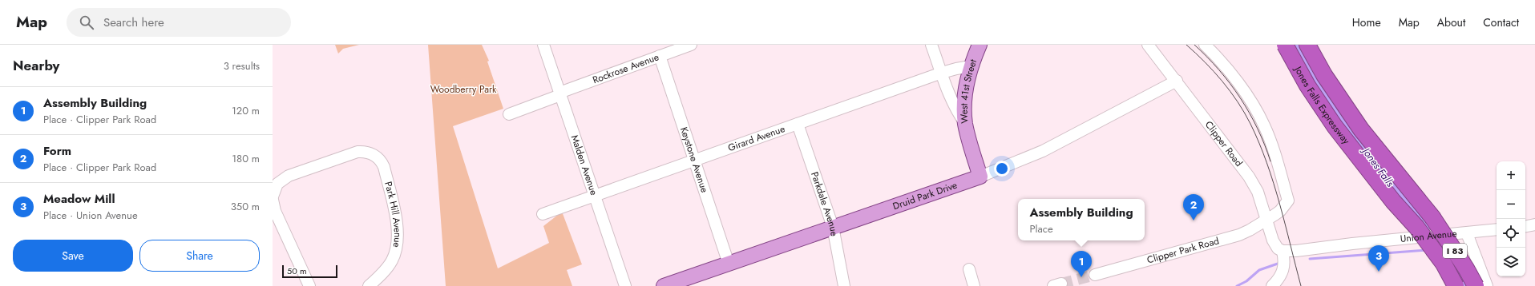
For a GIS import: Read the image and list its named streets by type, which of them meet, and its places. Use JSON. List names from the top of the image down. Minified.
{"streets":{"highway":["Jones Falls Expressway","I 83"],"main road":["West 41st Street","Druid Park Drive"],"street":["Rockrose Avenue","Girard Avenue","Clipper Road","Keystone Avenue","Malden Avenue","Parkdale Avenue","Park Hill Avenue","Union Avenue","Clipper Park Road"]},"crossings":[["Rockrose Avenue","Keystone Avenue"],["Rockrose Avenue","Malden Avenue"],["West 41st Street","Girard Avenue"],["West 41st Street","Druid Park Drive"],["Girard Avenue","Keystone Avenue"],["Girard Avenue","Malden Avenue"],["Girard Avenue","Parkdale Avenue"],["Clipper Road","Druid Park Drive"],["Clipper Road","Union Avenue"],["Clipper Road","Clipper Park Road"],["Keystone Avenue","Druid Park Drive"],["Druid Park Drive","Parkdale Avenue"]],"water":["Jones Falls"],"parks":["Woodberry Park"],"scale_bar":"50 m","page":{"header":"Map","search":"Search here","nav":["Home","Map","About","Contact"],"heading":["Nearby","3 results"],"list":[{"mark":"1","name":"Assembly Building","note":"Place · Clipper Park Road","value":"120 m"},{"mark":"2","name":"Form","note":"Place · Clipper Park Road","value":"180 m"},{"mark":"3","name":"Meadow Mill","note":"Place · Union Avenue","value":"350 m"}],"map_buttons":["+","−"],"pins":["2","3","1"],"popup":["Assembly Building","Place"],"buttons":["Save","Share"],"scale":"50 m"}}
